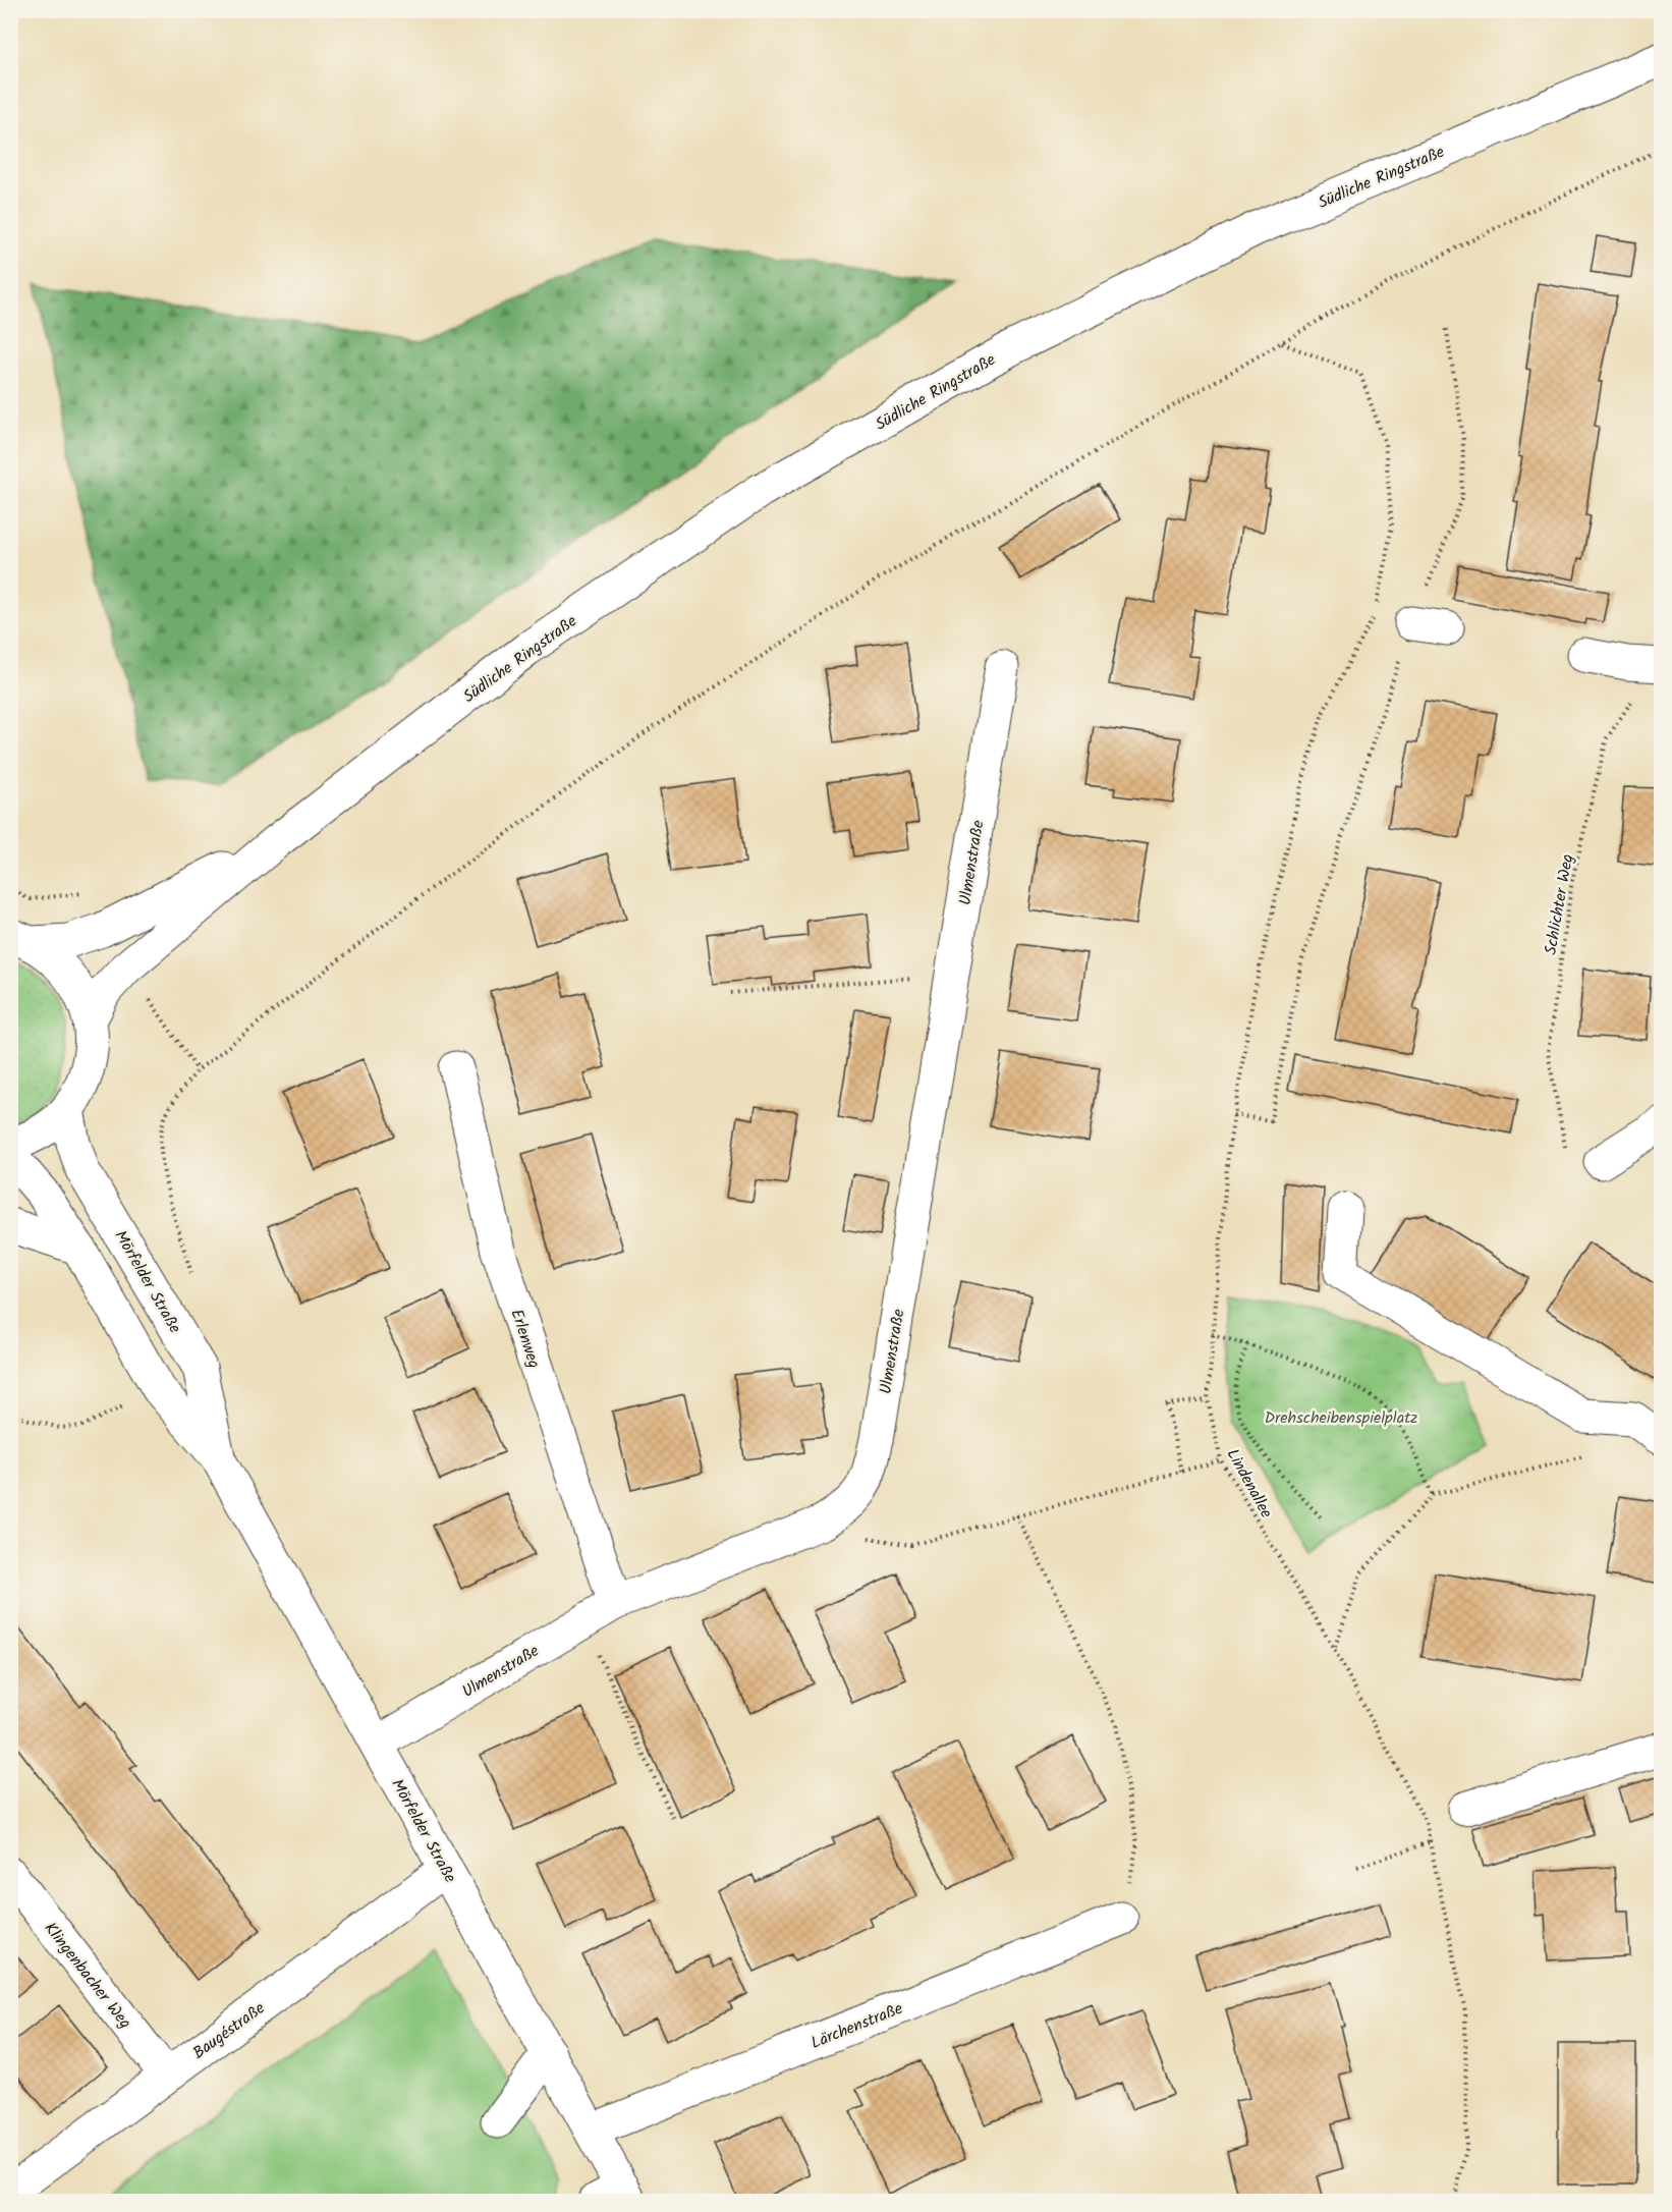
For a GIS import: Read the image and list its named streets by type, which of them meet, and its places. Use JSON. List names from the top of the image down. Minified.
{"streets":{"street":["Südliche Ringstraße","Ulmenstraße","Mörfelder Straße","Erlenweg","Klingenbacher Weg","Lärchenstraße","Baugéstraße"],"path":["Schlichter Weg","Lindenallee"]},"crossings":[["Südliche Ringstraße","Mörfelder Straße"],["Ulmenstraße","Mörfelder Straße"],["Ulmenstraße","Erlenweg"],["Mörfelder Straße","Lärchenstraße"],["Mörfelder Straße","Baugéstraße"],["Klingenbacher Weg","Baugéstraße"]],"parks":["Drehscheibenspielplatz"]}
